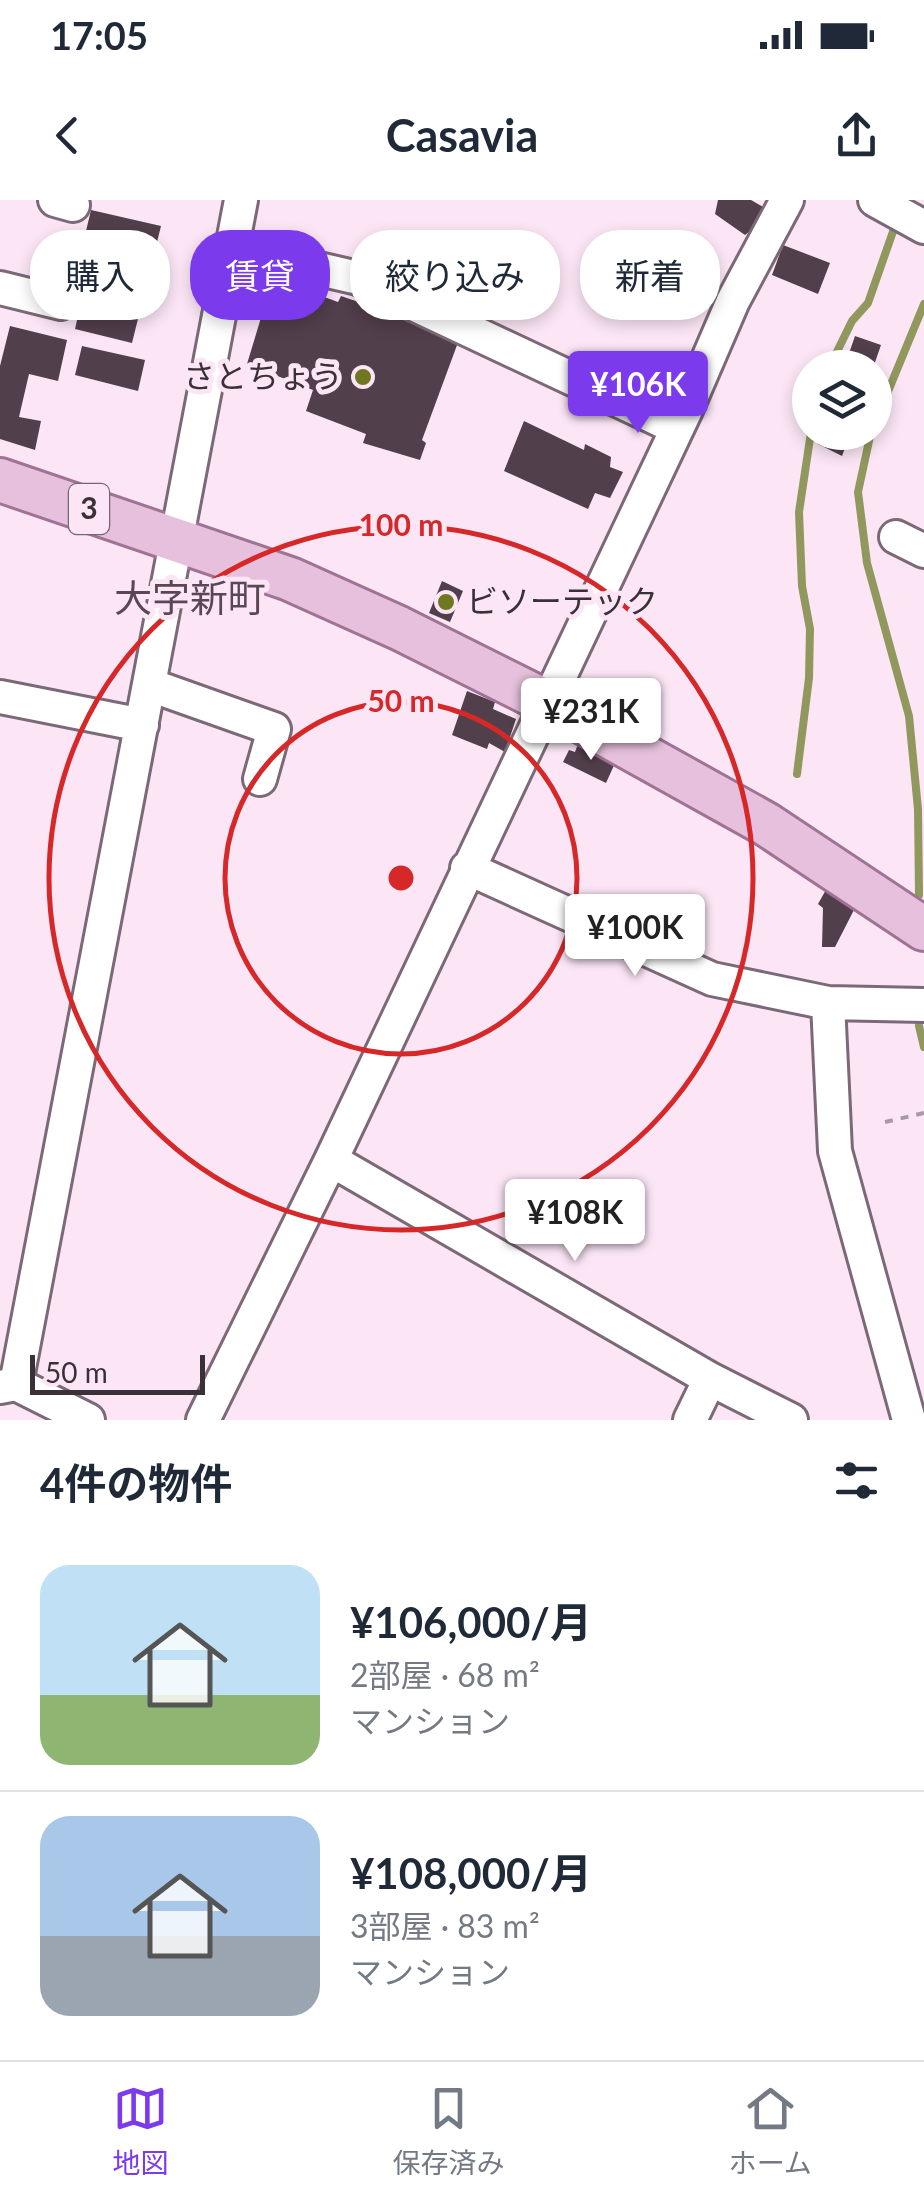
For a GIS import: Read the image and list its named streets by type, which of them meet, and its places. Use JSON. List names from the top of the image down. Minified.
{"streets":{"main road":["3"]},"districts":["大字新町"],"places":["さとちょう","ビソーテック"],"scale_bar":"50 m","page":{"status":"17:05","header":"Casavia","chip":["購入","賃貸","絞り込み","新着"],"price":["¥106K","¥231K","¥100K","¥108K"],"scale":"50 m","heading":"4件の物件","list":[{"name":"¥106,000/月","note":"2部屋 · 68 m² · マンション"},{"name":"¥108,000/月","note":"3部屋 · 83 m² · マンション"}],"tabs":["地図","保存済み","ホーム"]},"rings":["100 m","50 m"]}
